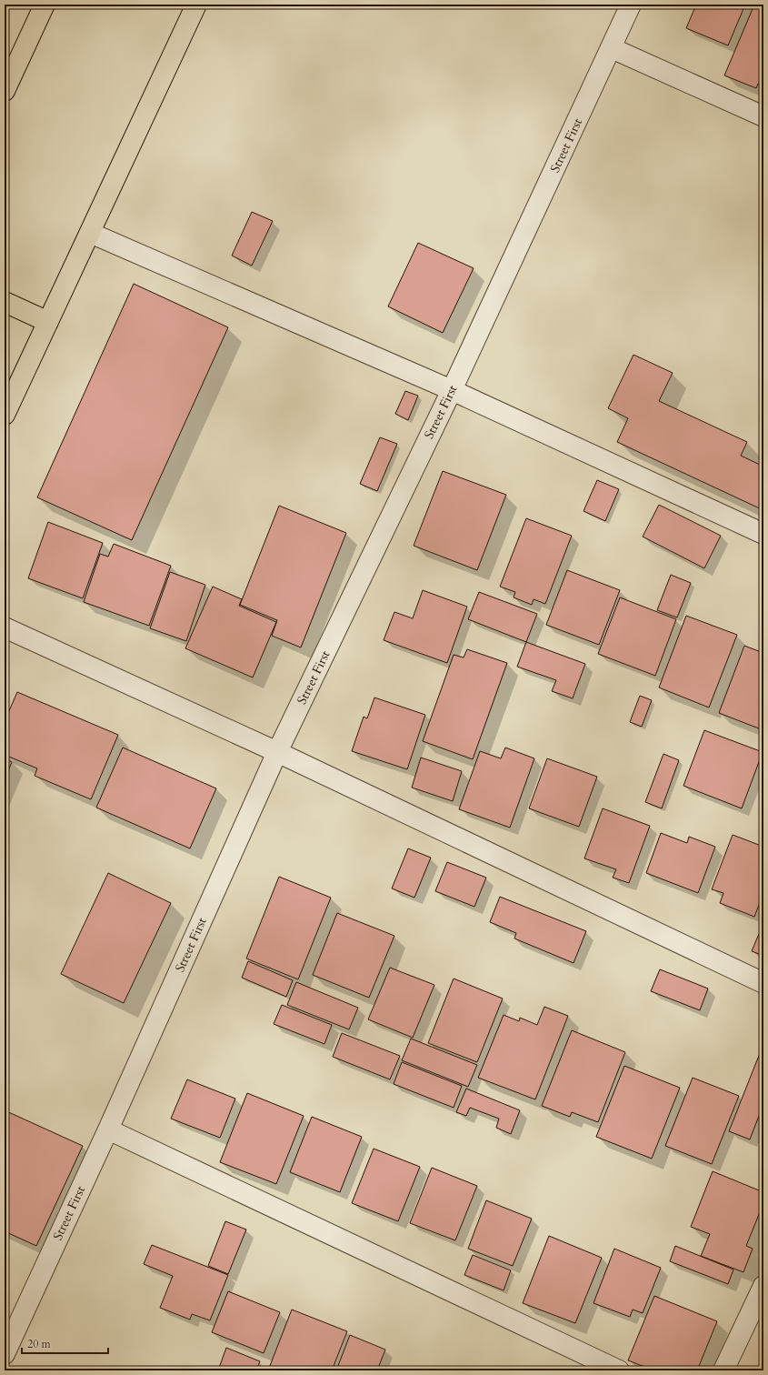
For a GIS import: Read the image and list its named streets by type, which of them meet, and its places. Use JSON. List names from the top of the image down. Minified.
{"streets":{"street":["Street First"]},"scale_bar":"20 m"}
